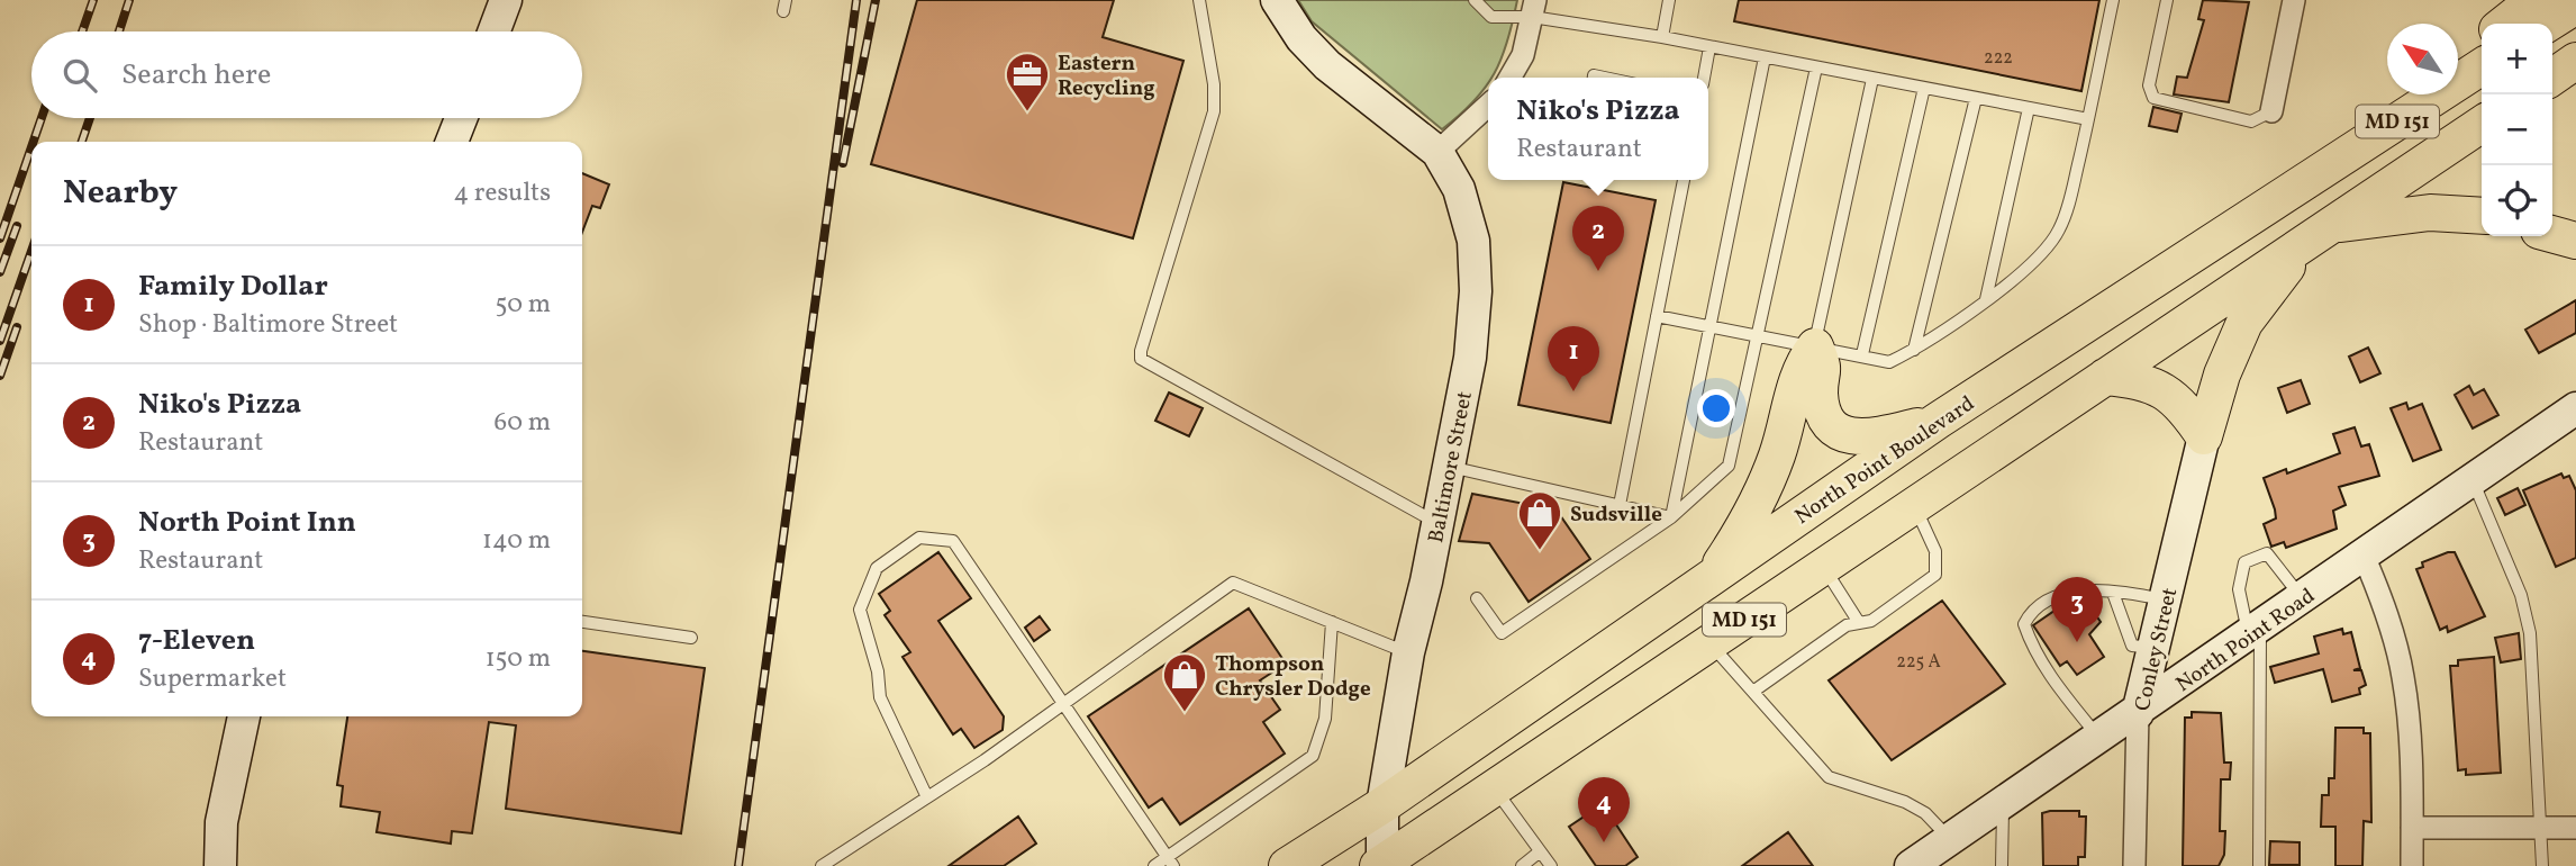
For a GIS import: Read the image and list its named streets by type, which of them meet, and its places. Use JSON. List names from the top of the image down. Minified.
{"streets":{"main road":["MD 151","North Point Boulevard"],"street":["Baltimore Street","North Point Road","Conley Street"]},"crossings":[["MD 151","Baltimore Street"],["North Point Boulevard","Baltimore Street"],["North Point Road","Conley Street"]],"places":{"office":["Eastern Recycling"],"shop":["Sudsville","Thompson Chrysler Dodge"]},"house_numbers":["222","225 A"],"north":"top left","page":{"map_buttons":["+","−"],"search":"Search here","popup":["Niko's Pizza","Restaurant"],"heading":["Nearby","4 results"],"pins":["2","1","3","4"],"list":[{"mark":"1","name":"Family Dollar","note":"Shop · Baltimore Street","value":"50 m"},{"mark":"2","name":"Niko's Pizza","note":"Restaurant","value":"60 m"},{"mark":"3","name":"North Point Inn","note":"Restaurant","value":"140 m"},{"mark":"4","name":"7-Eleven","note":"Supermarket","value":"150 m"}]}}
